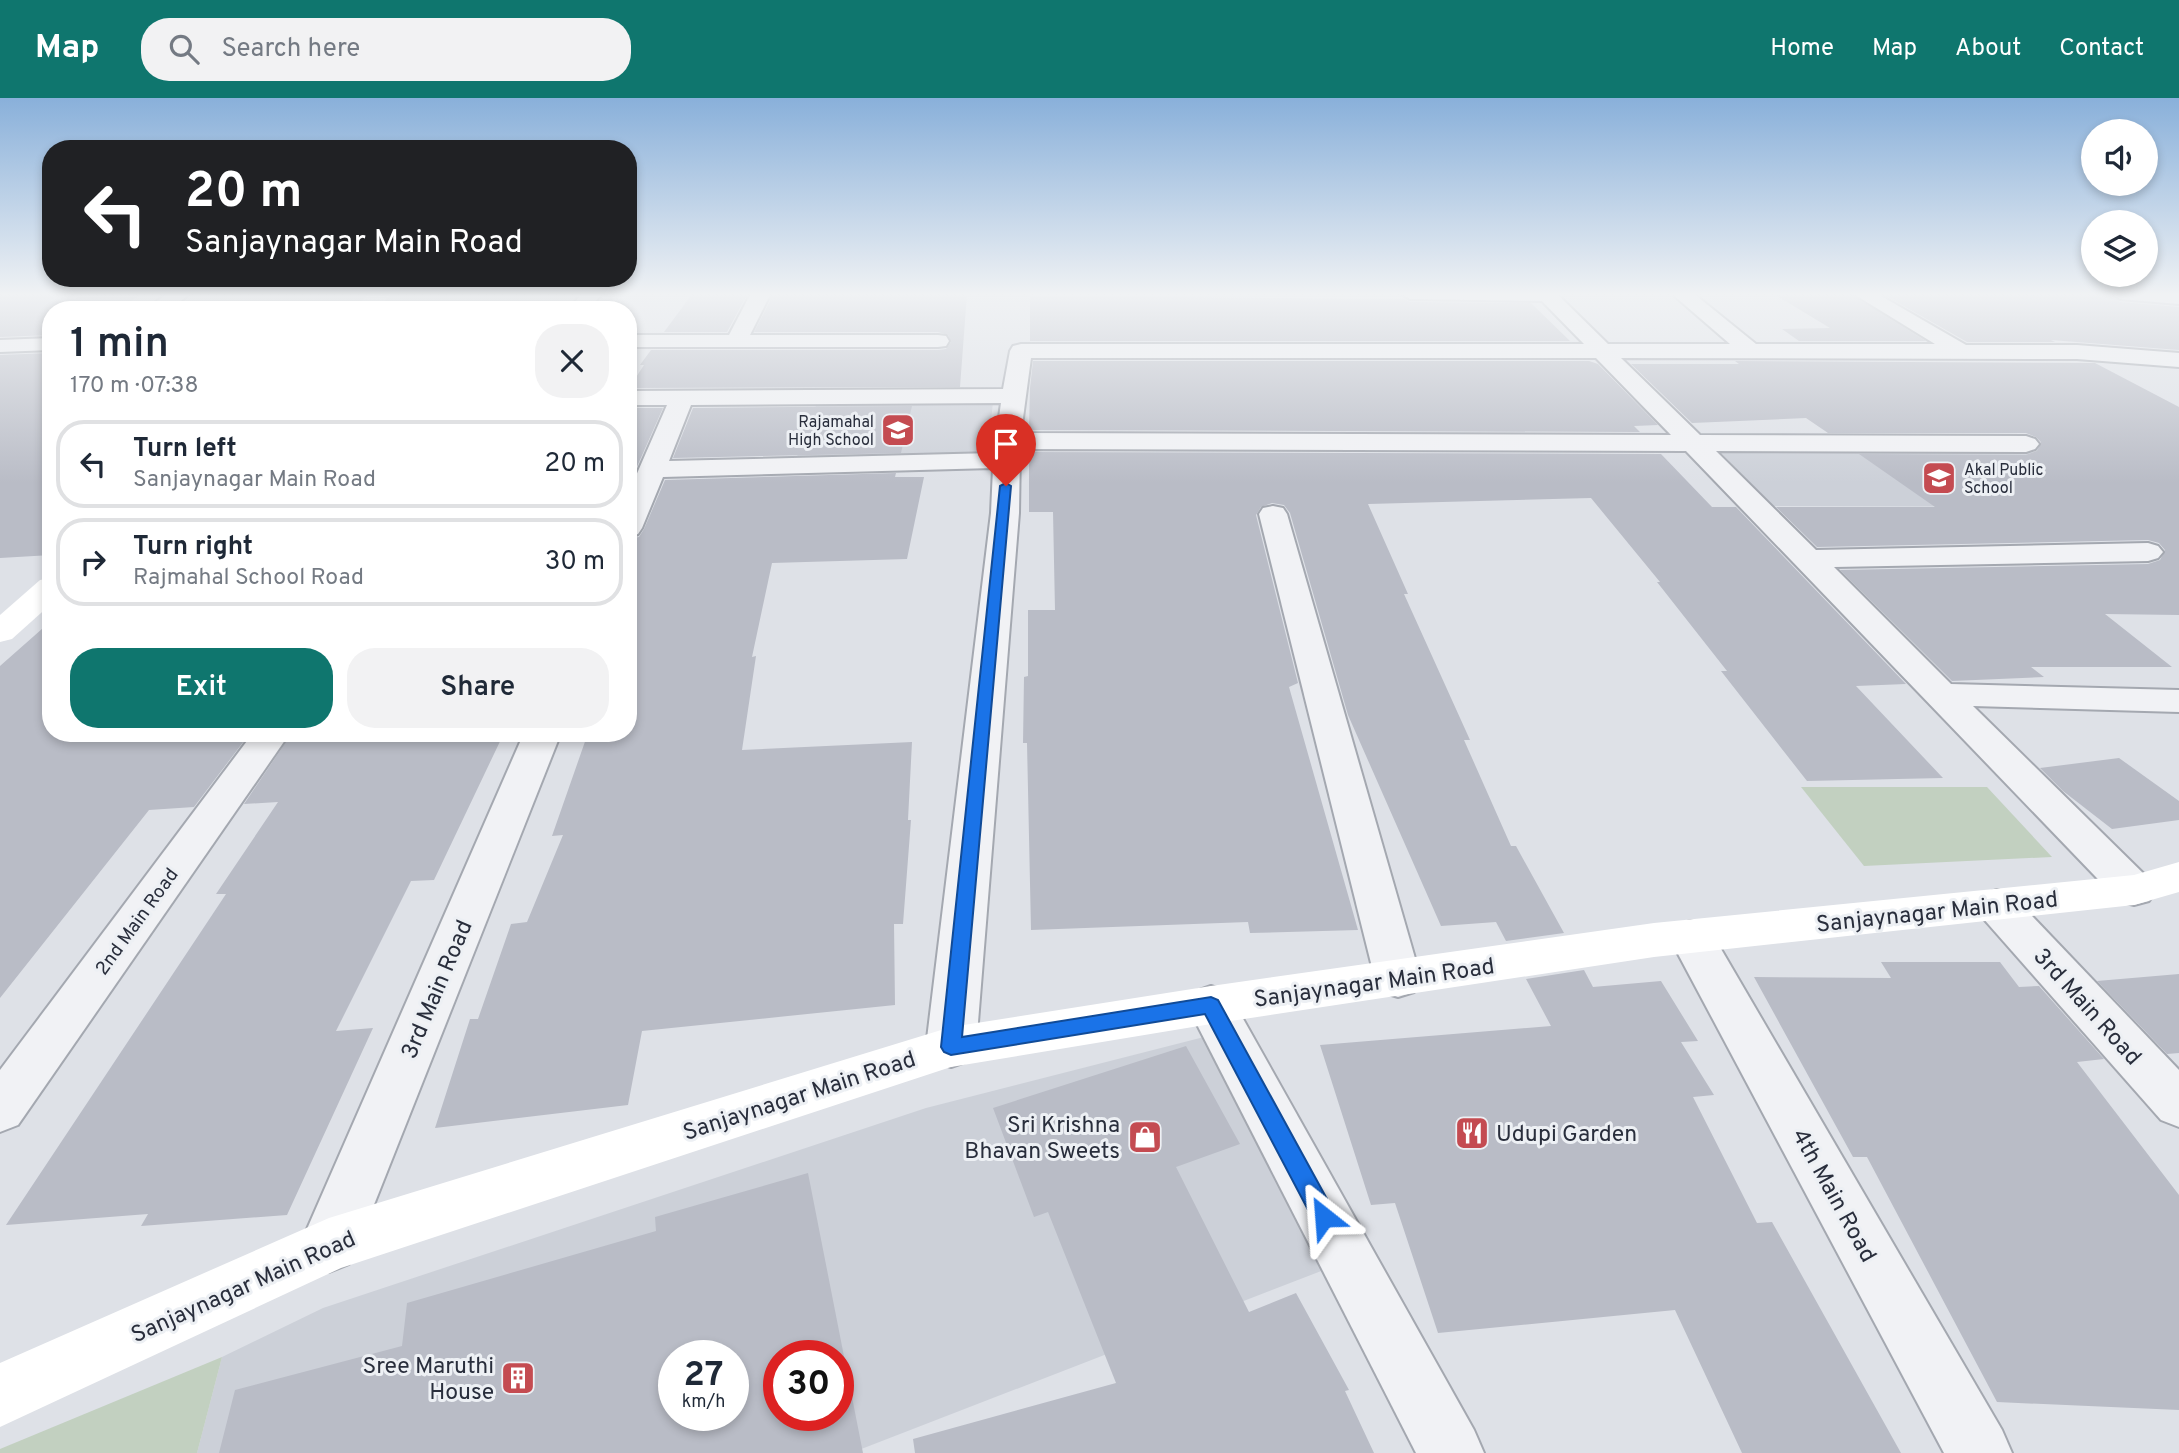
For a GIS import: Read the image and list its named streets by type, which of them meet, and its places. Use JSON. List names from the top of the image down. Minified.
{"streets":{"street":["Sanjaynagar Main Road","2nd Main Road","3rd Main Road","4th Main Road"]},"crossings":[["Sanjaynagar Main Road","3rd Main Road"],["Sanjaynagar Main Road","4th Main Road"]],"places":{"school or university":["Rajamahal High School","Akal Public School"],"restaurant":["Udupi Garden"],"shop":["Sri Krishna Bhavan Sweets"],"building":["Sree Maruthi House"]},"page":{"header":"Map","search":"Search here","nav":["Home","Map","About","Contact"],"turn":["20 m","Sanjaynagar Main Road"],"heading":["1 min","170 m · 07:38"],"list":[{"name":"Turn left","note":"Sanjaynagar Main Road","value":"20 m"},{"name":"Turn right","note":"Rajmahal School Road","value":"30 m"}],"buttons":["Exit","Share"],"speed":"27 km/h","limit":"30"}}
